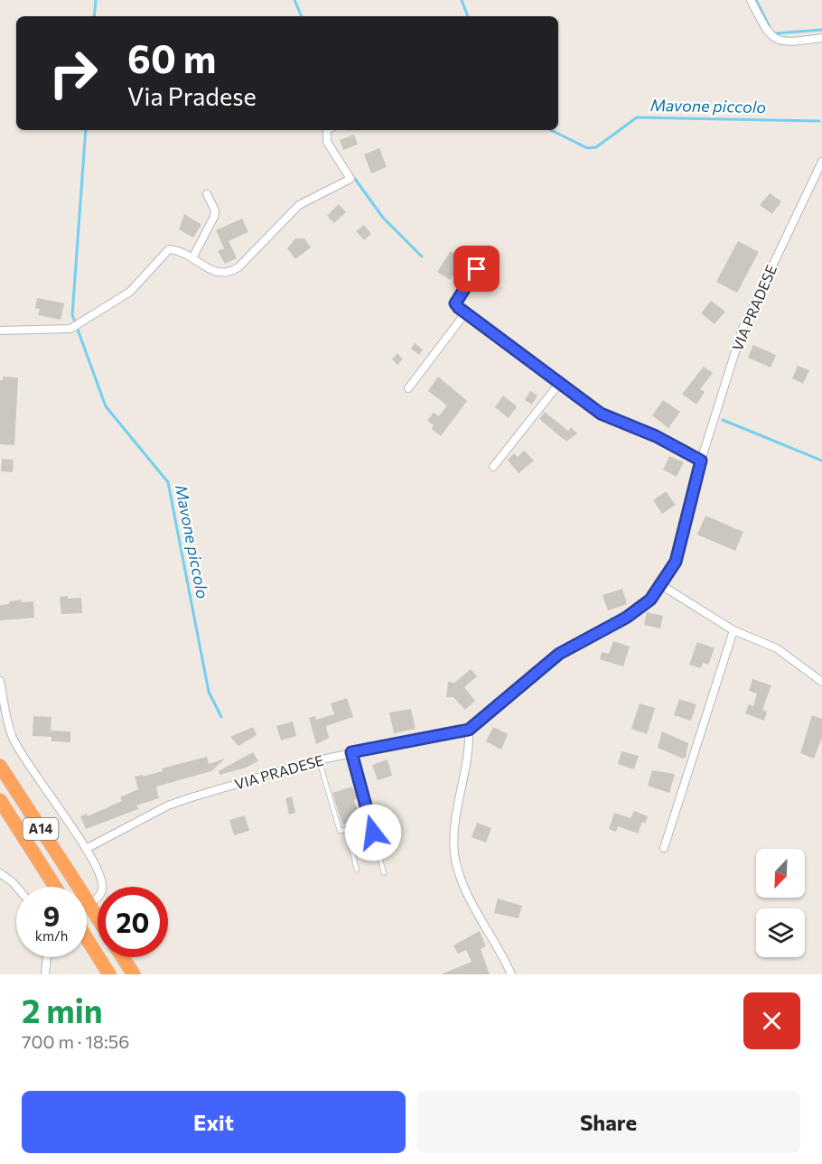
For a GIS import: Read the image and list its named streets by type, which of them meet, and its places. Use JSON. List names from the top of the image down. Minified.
{"streets":{"highway":["A14"],"street":["VIA PRADESE"]},"water":["Mavone piccolo"],"north":"bottom left","page":{"turn":["60 m","Via Pradese"],"speed":"9 km/h","limit":"20","heading":["2 min","700 m · 18:56"],"buttons":["Exit","Share"]}}
